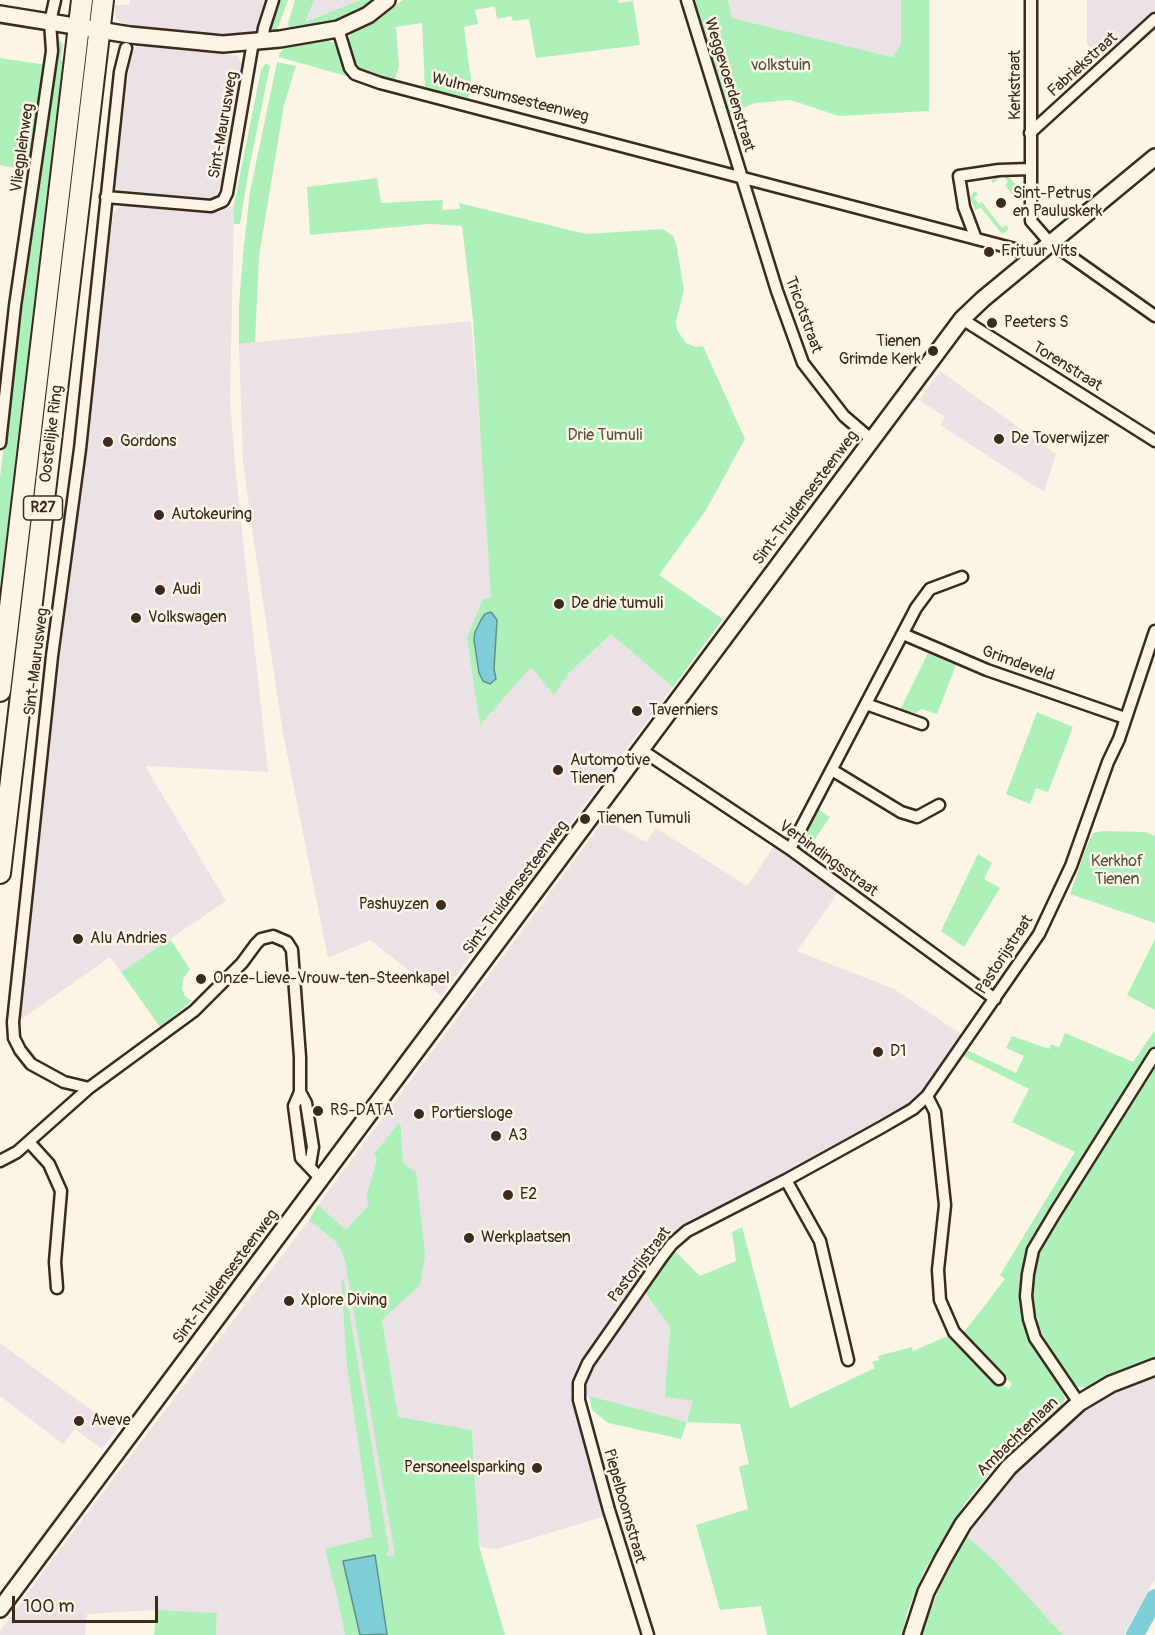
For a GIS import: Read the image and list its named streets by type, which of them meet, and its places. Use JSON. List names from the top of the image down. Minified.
{"streets":{"highway":["Oostelijke Ring","R27"],"main road":["Sint-Truidensesteenweg","Ambachtenlaan"],"street":["Fabriekstraat","Weggevoerdenstraat","Kerkstraat","Wulmersumsesteenweg","Sint-Maurusweg","Vliegpleinweg","Tricotstraat","Torenstraat","Grimdeveld","Verbindingsstraat","Pastorijstraat","Piepelboomstraat"]},"crossings":[["Fabriekstraat","Kerkstraat"],["Weggevoerdenstraat","Wulmersumsesteenweg"],["Weggevoerdenstraat","Tricotstraat"],["Kerkstraat","Sint-Truidensesteenweg"],["Wulmersumsesteenweg","Tricotstraat"],["Wulmersumsesteenweg","Sint-Truidensesteenweg"],["Tricotstraat","Sint-Truidensesteenweg"],["Torenstraat","Sint-Truidensesteenweg"],["Oostelijke Ring","R27"],["Sint-Truidensesteenweg","Verbindingsstraat"],["Grimdeveld","Pastorijstraat"],["Verbindingsstraat","Pastorijstraat"],["Pastorijstraat","Piepelboomstraat"]],"parks":["volkstuin","Drie Tumuli","Kerkhof Tienen"],"places":["Sint-Petrus en Pauluskerk","Frituur Vits","Peeters S","Tienen Grimde Kerk","De Toverwijzer","Gordons","Autokeuring","Audi","De drie tumuli","Volkswagen","Taverniers","Automotive Tienen","Tienen Tumuli","Pashuyzen","Alu Andries","Onze-Lieve-Vrouw-ten-Steenkapel","D1","RS-DATA","Portiersloge","A3","E2","Werkplaatsen","Xplore Diving","Aveve","Personeelsparking"],"scale_bar":"100 m"}
